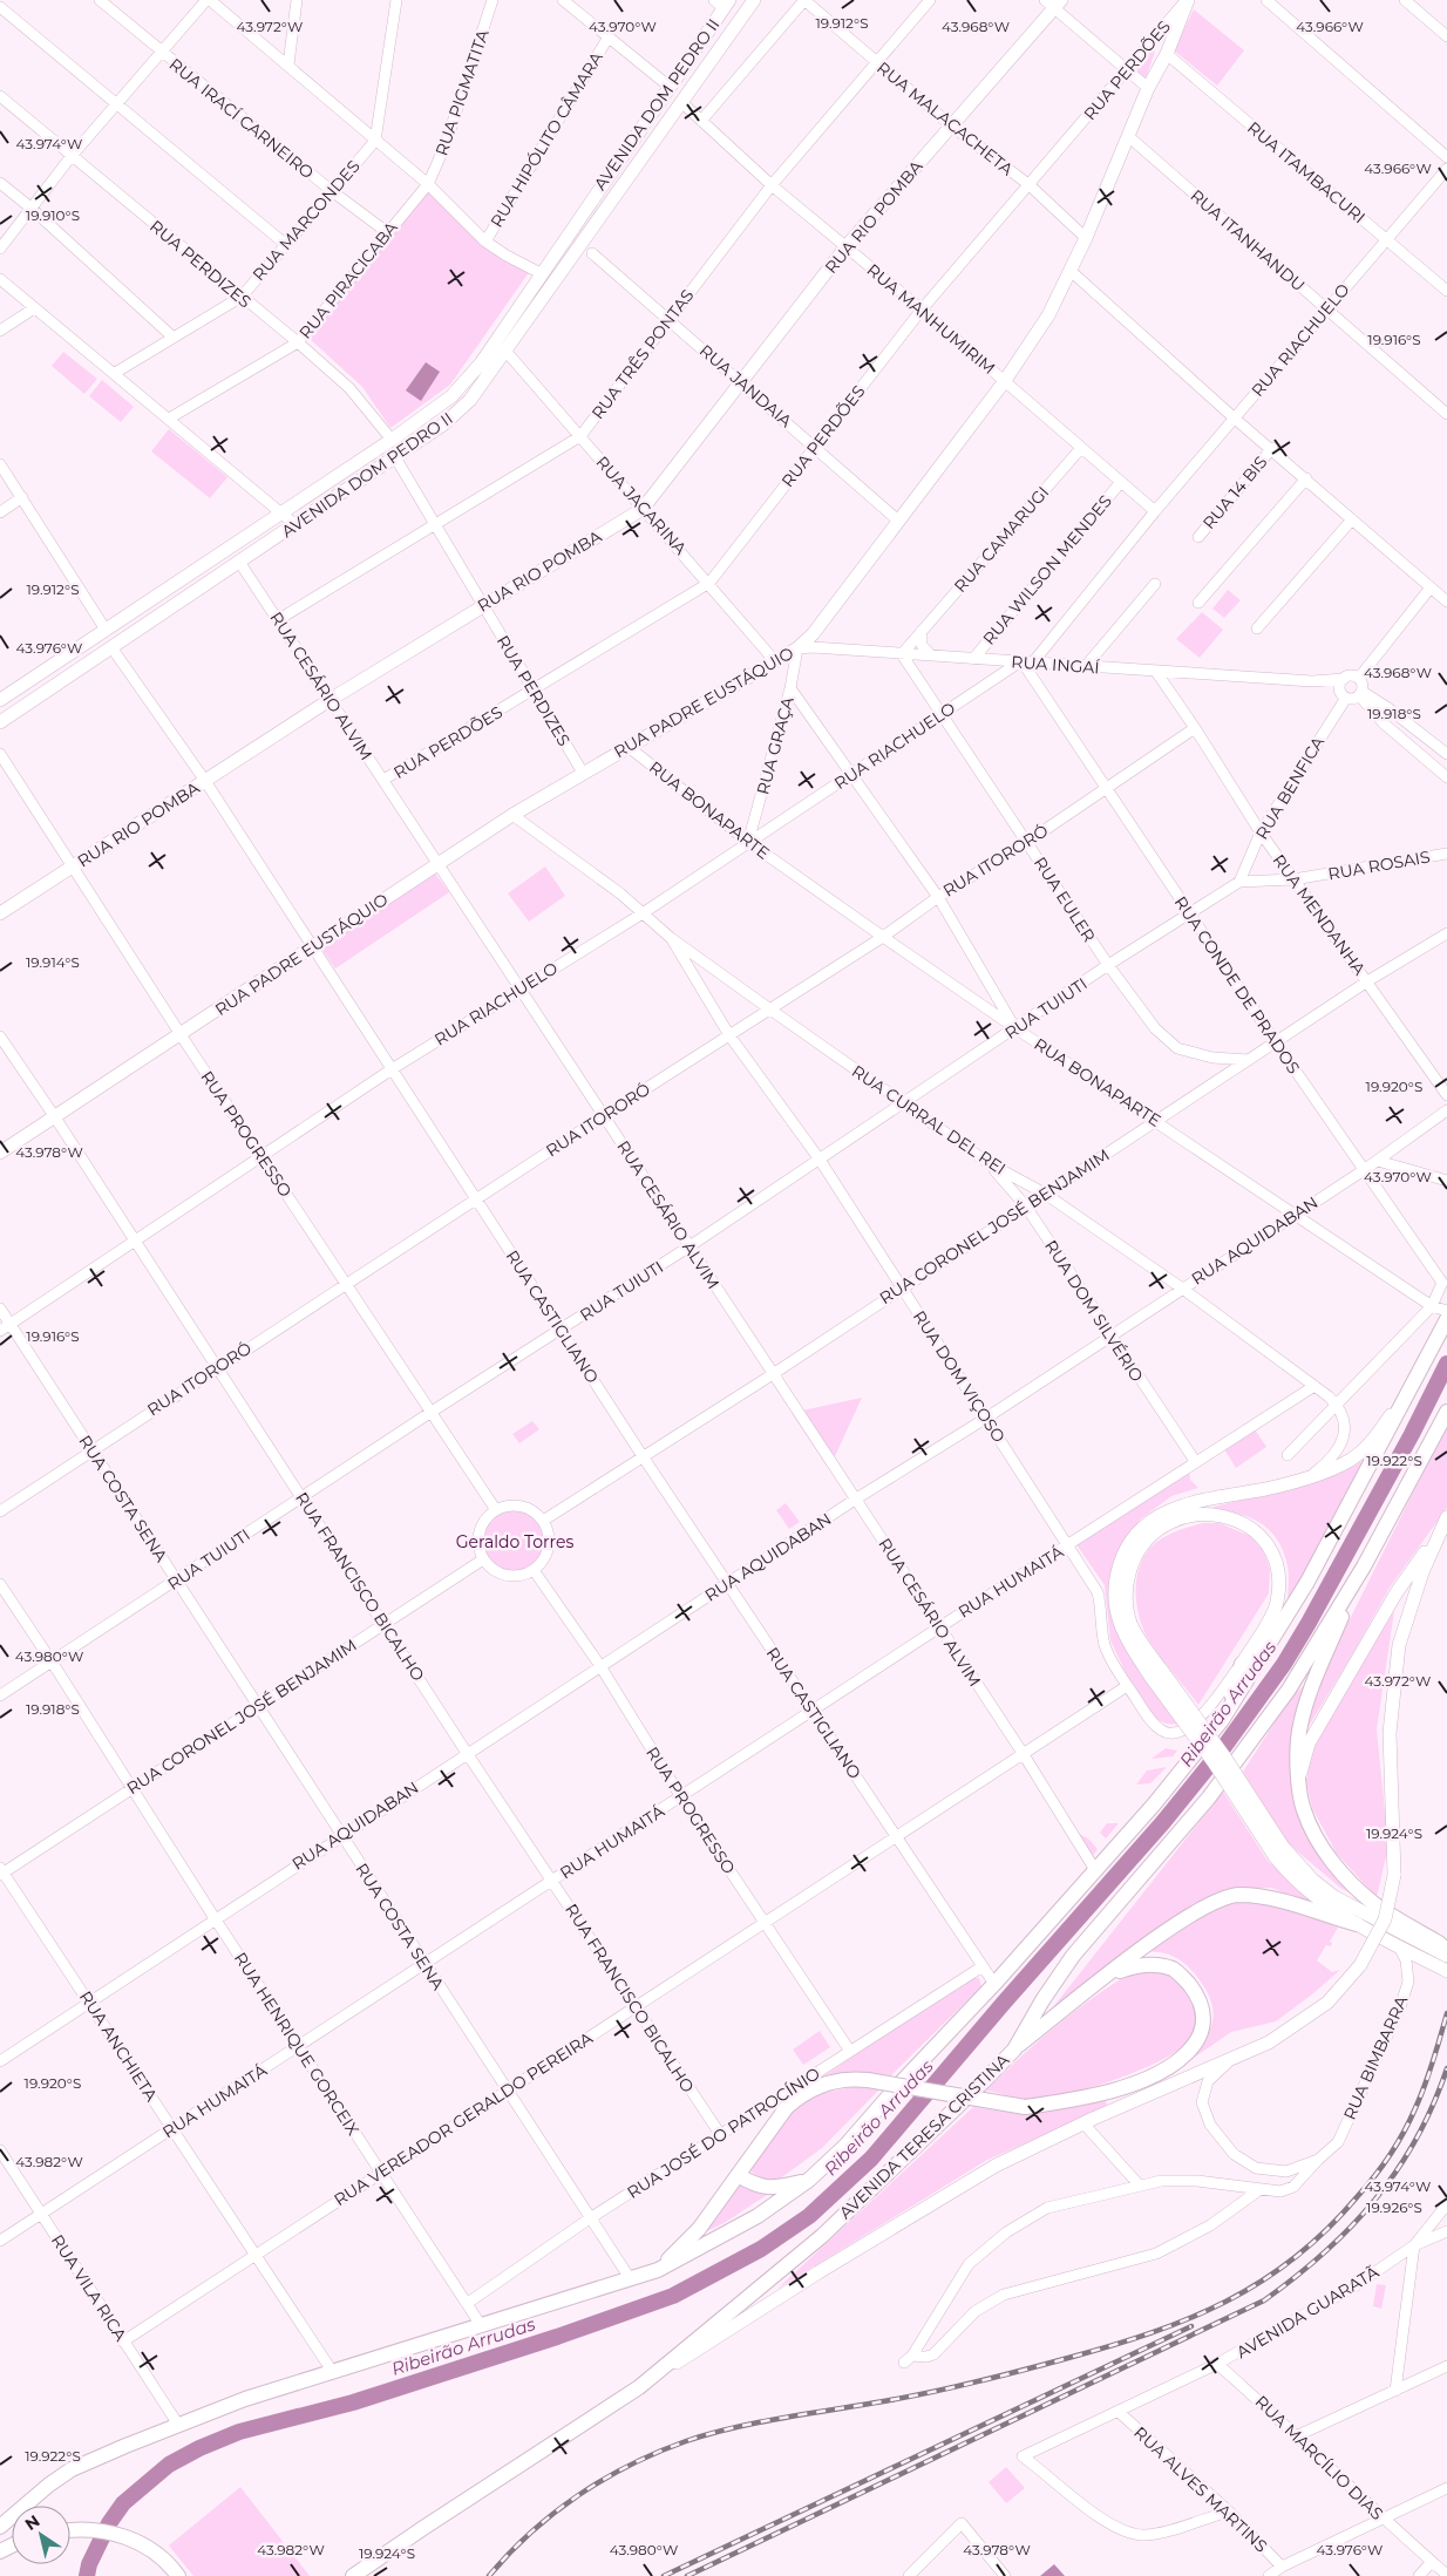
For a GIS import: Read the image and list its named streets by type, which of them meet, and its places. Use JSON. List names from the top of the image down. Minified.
{"streets":{"highway":["AVENIDA TERESA CRISTINA"],"main road":["AVENIDA DOM PEDRO II","RUA RIO POMBA","RUA PADRE EUSTÁQUIO"],"street":["RUA PERDÕES","RUA PIGMATITA","RUA IRACÍ CARNEIRO","RUA MALACACHETA","RUA HIPÓLITO CÂMARA","RUA ITAMBACURI","RUA MARCONDES","RUA ITANHANDU","RUA PERDIZES","RUA PIRACICABA","RUA MANHUMIRIM","RUA RIACHUELO","RUA TRÊS PONTAS","RUA JANDAIA","RUA 14 BIS","RUA JACARINA","RUA CAMARUGI","RUA WILSON MENDES","RUA INGAÍ","RUA CESÁRIO ALVIM","RUA GRAÇA","RUA BENFICA","RUA BONAPARTE","RUA ITORORÓ","RUA ROSAIS","RUA EULER","RUA MENDANHA","RUA CONDE DE PRADOS","RUA TUIUTI","RUA CURRAL DEL REI","RUA PROGRESSO","RUA CORONEL JOSÉ BENJAMIM","RUA AQUIDABAN","RUA DOM SILVÉRIO","RUA CASTIGLIANO","RUA DOM VIÇOSO","RUA COSTA SENA","RUA HUMAITÁ","RUA FRANCISCO BICALHO","RUA HENRIQUE GORCEIX","RUA ANCHIETA","RUA BIMBARRA","RUA VEREADOR GERALDO PEREIRA","RUA JOSÉ DO PATROCÍNIO","RUA VILA RICA","AVENIDA GUARATÃ","RUA MARCÍLIO DIAS","RUA ALVES MARTINS"]},"crossings":[["RUA PERDÕES","RUA MALACACHETA"],["RUA PERDÕES","RUA PERDIZES"],["RUA PERDÕES","RUA MANHUMIRIM"],["RUA PERDÕES","RUA JANDAIA"],["RUA PERDÕES","RUA JACARINA"],["RUA PERDÕES","RUA CESÁRIO ALVIM"],["RUA PERDÕES","RUA PADRE EUSTÁQUIO"],["RUA PIGMATITA","RUA PIRACICABA"],["AVENIDA DOM PEDRO II","RUA PERDIZES"],["AVENIDA DOM PEDRO II","RUA MANHUMIRIM"],["AVENIDA DOM PEDRO II","RUA JACARINA"],["AVENIDA DOM PEDRO II","RUA CESÁRIO ALVIM"],["AVENIDA DOM PEDRO II","RUA CASTIGLIANO"],["RUA IRACÍ CARNEIRO","RUA MARCONDES"],["RUA IRACÍ CARNEIRO","RUA PIRACICABA"],["RUA MALACACHETA","RUA RIO POMBA"],["RUA MALACACHETA","RUA TRÊS PONTAS"],["RUA MALACACHETA","RUA PADRE EUSTÁQUIO"],["RUA ITAMBACURI","RUA RIACHUELO"],["RUA ITAMBACURI","RUA PADRE EUSTÁQUIO"],["RUA RIO POMBA","RUA PERDIZES"],["RUA RIO POMBA","RUA MANHUMIRIM"],["RUA RIO POMBA","RUA JANDAIA"],["RUA RIO POMBA","RUA JACARINA"],["RUA RIO POMBA","RUA CESÁRIO ALVIM"],["RUA RIO POMBA","RUA PROGRESSO"],["RUA RIO POMBA","RUA CASTIGLIANO"],["RUA MARCONDES","RUA PERDIZES"],["RUA ITANHANDU","RUA RIACHUELO"],["RUA ITANHANDU","RUA PADRE EUSTÁQUIO"],["RUA PERDIZES","RUA PIRACICABA"],["RUA PERDIZES","RUA TRÊS PONTAS"],["RUA PERDIZES","RUA PADRE EUSTÁQUIO"],["RUA MANHUMIRIM","RUA RIACHUELO"],["RUA MANHUMIRIM","RUA TRÊS PONTAS"],["RUA MANHUMIRIM","RUA CAMARUGI"],["RUA MANHUMIRIM","RUA WILSON MENDES"],["RUA MANHUMIRIM","RUA PADRE EUSTÁQUIO"],["RUA RIACHUELO","RUA INGAÍ"],["RUA RIACHUELO","RUA CESÁRIO ALVIM"],["RUA RIACHUELO","RUA GRAÇA"],["RUA RIACHUELO","RUA BONAPARTE"],["RUA RIACHUELO","RUA EULER"],["RUA RIACHUELO","RUA CONDE DE PRADOS"],["RUA RIACHUELO","RUA CURRAL DEL REI"],["RUA RIACHUELO","RUA PROGRESSO"],["RUA RIACHUELO","RUA CASTIGLIANO"],["RUA RIACHUELO","RUA COSTA SENA"],["RUA RIACHUELO","RUA FRANCISCO BICALHO"],["RUA TRÊS PONTAS","RUA JANDAIA"],["RUA TRÊS PONTAS","RUA JACARINA"],["RUA TRÊS PONTAS","RUA CESÁRIO ALVIM"],["RUA JANDAIA","RUA PADRE EUSTÁQUIO"],["RUA JACARINA","RUA PADRE EUSTÁQUIO"],["RUA CAMARUGI","RUA INGAÍ"],["RUA CAMARUGI","RUA EULER"],["RUA WILSON MENDES","RUA INGAÍ"],["RUA INGAÍ","RUA PADRE EUSTÁQUIO"],["RUA INGAÍ","RUA GRAÇA"],["RUA INGAÍ","RUA BENFICA"],["RUA INGAÍ","RUA EULER"],["RUA INGAÍ","RUA MENDANHA"],["RUA INGAÍ","RUA CONDE DE PRADOS"],["RUA CESÁRIO ALVIM","RUA PADRE EUSTÁQUIO"],["RUA CESÁRIO ALVIM","RUA ITORORÓ"],["RUA CESÁRIO ALVIM","RUA TUIUTI"],["RUA CESÁRIO ALVIM","RUA CORONEL JOSÉ BENJAMIM"],["RUA CESÁRIO ALVIM","RUA AQUIDABAN"],["RUA CESÁRIO ALVIM","RUA HUMAITÁ"],["RUA CESÁRIO ALVIM","RUA VEREADOR GERALDO PEREIRA"],["RUA PADRE EUSTÁQUIO","RUA GRAÇA"],["RUA PADRE EUSTÁQUIO","RUA BONAPARTE"],["RUA PADRE EUSTÁQUIO","RUA CURRAL DEL REI"],["RUA PADRE EUSTÁQUIO","RUA PROGRESSO"],["RUA PADRE EUSTÁQUIO","RUA CASTIGLIANO"],["RUA PADRE EUSTÁQUIO","RUA FRANCISCO BICALHO"],["RUA GRAÇA","RUA BONAPARTE"],["RUA BENFICA","RUA ROSAIS"],["RUA BENFICA","RUA MENDANHA"],["RUA BENFICA","RUA TUIUTI"],["RUA BONAPARTE","RUA ITORORÓ"],["RUA BONAPARTE","RUA TUIUTI"],["RUA BONAPARTE","RUA CORONEL JOSÉ BENJAMIM"],["RUA BONAPARTE","RUA AQUIDABAN"],["RUA ITORORÓ","RUA EULER"],["RUA ITORORÓ","RUA MENDANHA"],["RUA ITORORÓ","RUA CONDE DE PRADOS"],["RUA ITORORÓ","RUA CURRAL DEL REI"],["RUA ITORORÓ","RUA PROGRESSO"],["RUA ITORORÓ","RUA CASTIGLIANO"],["RUA ITORORÓ","RUA DOM VIÇOSO"],["RUA ITORORÓ","RUA COSTA SENA"],["RUA ITORORÓ","RUA FRANCISCO BICALHO"],["RUA ROSAIS","RUA MENDANHA"],["RUA ROSAIS","RUA TUIUTI"],["RUA EULER","RUA TUIUTI"],["RUA EULER","RUA CORONEL JOSÉ BENJAMIM"],["RUA MENDANHA","RUA CORONEL JOSÉ BENJAMIM"],["RUA CONDE DE PRADOS","RUA TUIUTI"],["RUA CONDE DE PRADOS","RUA CORONEL JOSÉ BENJAMIM"],["RUA CONDE DE PRADOS","RUA AQUIDABAN"],["RUA TUIUTI","RUA CURRAL DEL REI"],["RUA TUIUTI","RUA PROGRESSO"],["RUA TUIUTI","RUA CASTIGLIANO"],["RUA TUIUTI","RUA DOM VIÇOSO"],["RUA TUIUTI","RUA COSTA SENA"],["RUA TUIUTI","RUA FRANCISCO BICALHO"],["RUA TUIUTI","RUA HENRIQUE GORCEIX"],["RUA CURRAL DEL REI","RUA CORONEL JOSÉ BENJAMIM"],["RUA CURRAL DEL REI","RUA AQUIDABAN"],["RUA CURRAL DEL REI","RUA DOM SILVÉRIO"],["RUA CURRAL DEL REI","RUA DOM VIÇOSO"],["RUA CURRAL DEL REI","RUA HUMAITÁ"],["RUA PROGRESSO","RUA CORONEL JOSÉ BENJAMIM"],["RUA PROGRESSO","RUA AQUIDABAN"],["RUA PROGRESSO","RUA HUMAITÁ"],["RUA PROGRESSO","RUA VEREADOR GERALDO PEREIRA"],["RUA PROGRESSO","RUA JOSÉ DO PATROCÍNIO"],["RUA CORONEL JOSÉ BENJAMIM","RUA DOM SILVÉRIO"],["RUA CORONEL JOSÉ BENJAMIM","RUA CASTIGLIANO"],["RUA CORONEL JOSÉ BENJAMIM","RUA DOM VIÇOSO"],["RUA CORONEL JOSÉ BENJAMIM","RUA COSTA SENA"],["RUA CORONEL JOSÉ BENJAMIM","RUA FRANCISCO BICALHO"],["RUA CORONEL JOSÉ BENJAMIM","RUA HENRIQUE GORCEIX"],["RUA CORONEL JOSÉ BENJAMIM","RUA ANCHIETA"],["RUA AQUIDABAN","RUA DOM SILVÉRIO"],["RUA AQUIDABAN","RUA CASTIGLIANO"],["RUA AQUIDABAN","RUA DOM VIÇOSO"],["RUA AQUIDABAN","RUA COSTA SENA"],["RUA AQUIDABAN","RUA FRANCISCO BICALHO"],["RUA AQUIDABAN","RUA HENRIQUE GORCEIX"],["RUA AQUIDABAN","RUA ANCHIETA"],["RUA DOM SILVÉRIO","RUA HUMAITÁ"],["RUA CASTIGLIANO","RUA HUMAITÁ"],["RUA CASTIGLIANO","RUA VEREADOR GERALDO PEREIRA"],["RUA CASTIGLIANO","RUA JOSÉ DO PATROCÍNIO"],["RUA DOM VIÇOSO","RUA HUMAITÁ"],["RUA DOM VIÇOSO","RUA VEREADOR GERALDO PEREIRA"],["RUA COSTA SENA","RUA HUMAITÁ"],["RUA COSTA SENA","RUA VEREADOR GERALDO PEREIRA"],["RUA COSTA SENA","RUA JOSÉ DO PATROCÍNIO"],["RUA HUMAITÁ","RUA FRANCISCO BICALHO"],["RUA HUMAITÁ","RUA HENRIQUE GORCEIX"],["RUA HUMAITÁ","RUA ANCHIETA"],["RUA HUMAITÁ","RUA VILA RICA"],["RUA FRANCISCO BICALHO","RUA VEREADOR GERALDO PEREIRA"],["RUA FRANCISCO BICALHO","RUA JOSÉ DO PATROCÍNIO"],["RUA HENRIQUE GORCEIX","RUA VEREADOR GERALDO PEREIRA"],["RUA HENRIQUE GORCEIX","RUA JOSÉ DO PATROCÍNIO"],["RUA ANCHIETA","RUA VEREADOR GERALDO PEREIRA"],["RUA VEREADOR GERALDO PEREIRA","RUA VILA RICA"],["AVENIDA GUARATÃ","RUA MARCÍLIO DIAS"],["AVENIDA GUARATÃ","RUA ALVES MARTINS"]],"water":["Ribeirão Arrudas"],"parks":["Geraldo Torres"],"north":"top left","coordinates":["19.912°S","43.970°W","43.968°W","43.966°W","43.972°W","43.974°W","19.910°S","19.916°S","43.976°W","19.918°S","19.914°S","19.920°S","43.978°W","19.922°S","43.980°W","19.924°S","43.982°W","19.926°S"]}
